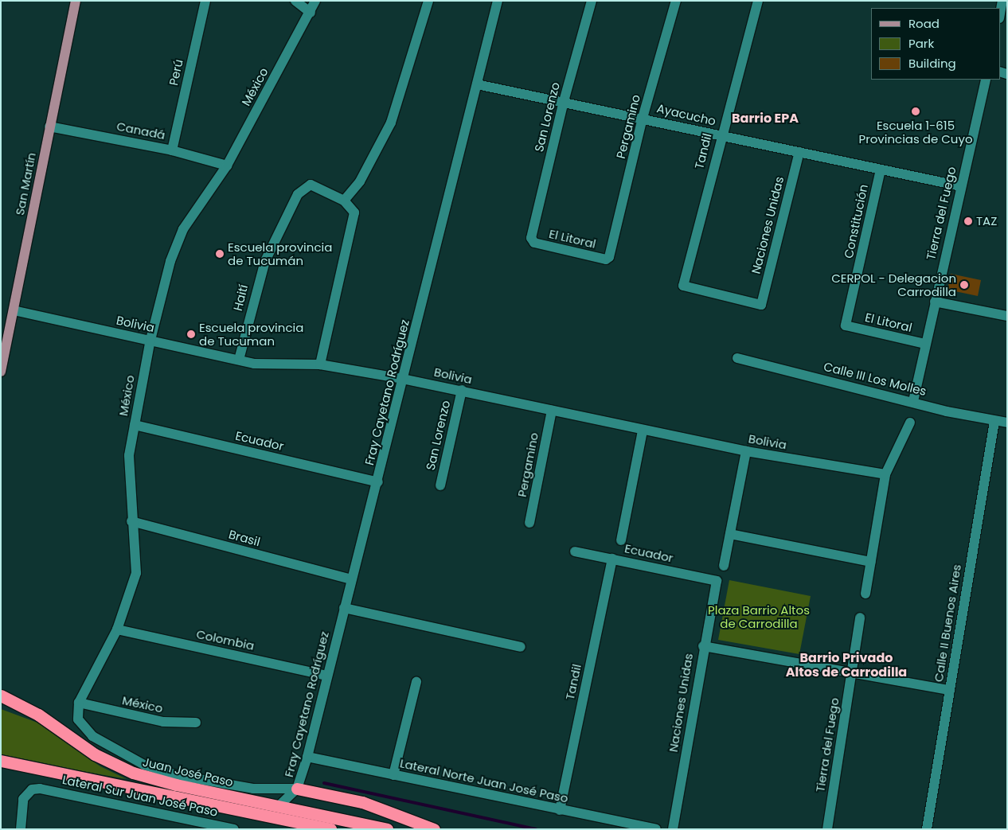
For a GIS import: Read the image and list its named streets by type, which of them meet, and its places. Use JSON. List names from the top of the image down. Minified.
{"streets":{"highway":["Juan José Paso"],"main road":["San Martín"],"street":["Perú","México","Ayacucho","San Lorenzo","Pergamino","Canadá","Tandil","Tierra del Fuego","Constitución","Naciones Unidas","El Litoral","Haití","Bolivia","Calle III Los Molles","Fray Cayetano Rodríguez","Ecuador","Brasil","Calle II Buenos Aires","Colombia","Lateral Norte Juan José Paso","Lateral Sur Juan José Paso"]},"crossings":[["Perú","Canadá"],["México","Canadá"],["México","Bolivia"],["México","Ecuador"],["México","Brasil"],["México","Colombia"],["Ayacucho","San Lorenzo"],["Ayacucho","Pergamino"],["Ayacucho","Tandil"],["Ayacucho","Tierra del Fuego"],["Ayacucho","Constitución"],["Ayacucho","Naciones Unidas"],["Ayacucho","Fray Cayetano Rodríguez"],["San Lorenzo","El Litoral"],["San Lorenzo","Bolivia"],["Pergamino","El Litoral"],["Pergamino","Bolivia"],["Canadá","San Martín"],["Tandil","Naciones Unidas"],["Tandil","Ecuador"],["Tandil","Lateral Norte Juan José Paso"],["San Martín","Bolivia"],["Tierra del Fuego","El Litoral"],["Tierra del Fuego","Calle III Los Molles"],["Constitución","El Litoral"],["Naciones Unidas","Ecuador"],["Haití","Bolivia"],["Bolivia","Fray Cayetano Rodríguez"],["Calle III Los Molles","Calle II Buenos Aires"],["Fray Cayetano Rodríguez","Ecuador"],["Fray Cayetano Rodríguez","Brasil"],["Fray Cayetano Rodríguez","Colombia"],["Fray Cayetano Rodríguez","Lateral Norte Juan José Paso"]],"districts":["Barrio EPA","Barrio Privado Altos de Carrodilla"],"parks":["Plaza Barrio Altos de Carrodilla"],"places":["Escuela 1-615 Provincias de Cuyo","TAZ","Escuela provincia de Tucumán","CERPOL - Delegacion Carrodilla","Escuela provincia de Tucuman"],"legend":["Road","Park","Building"]}
